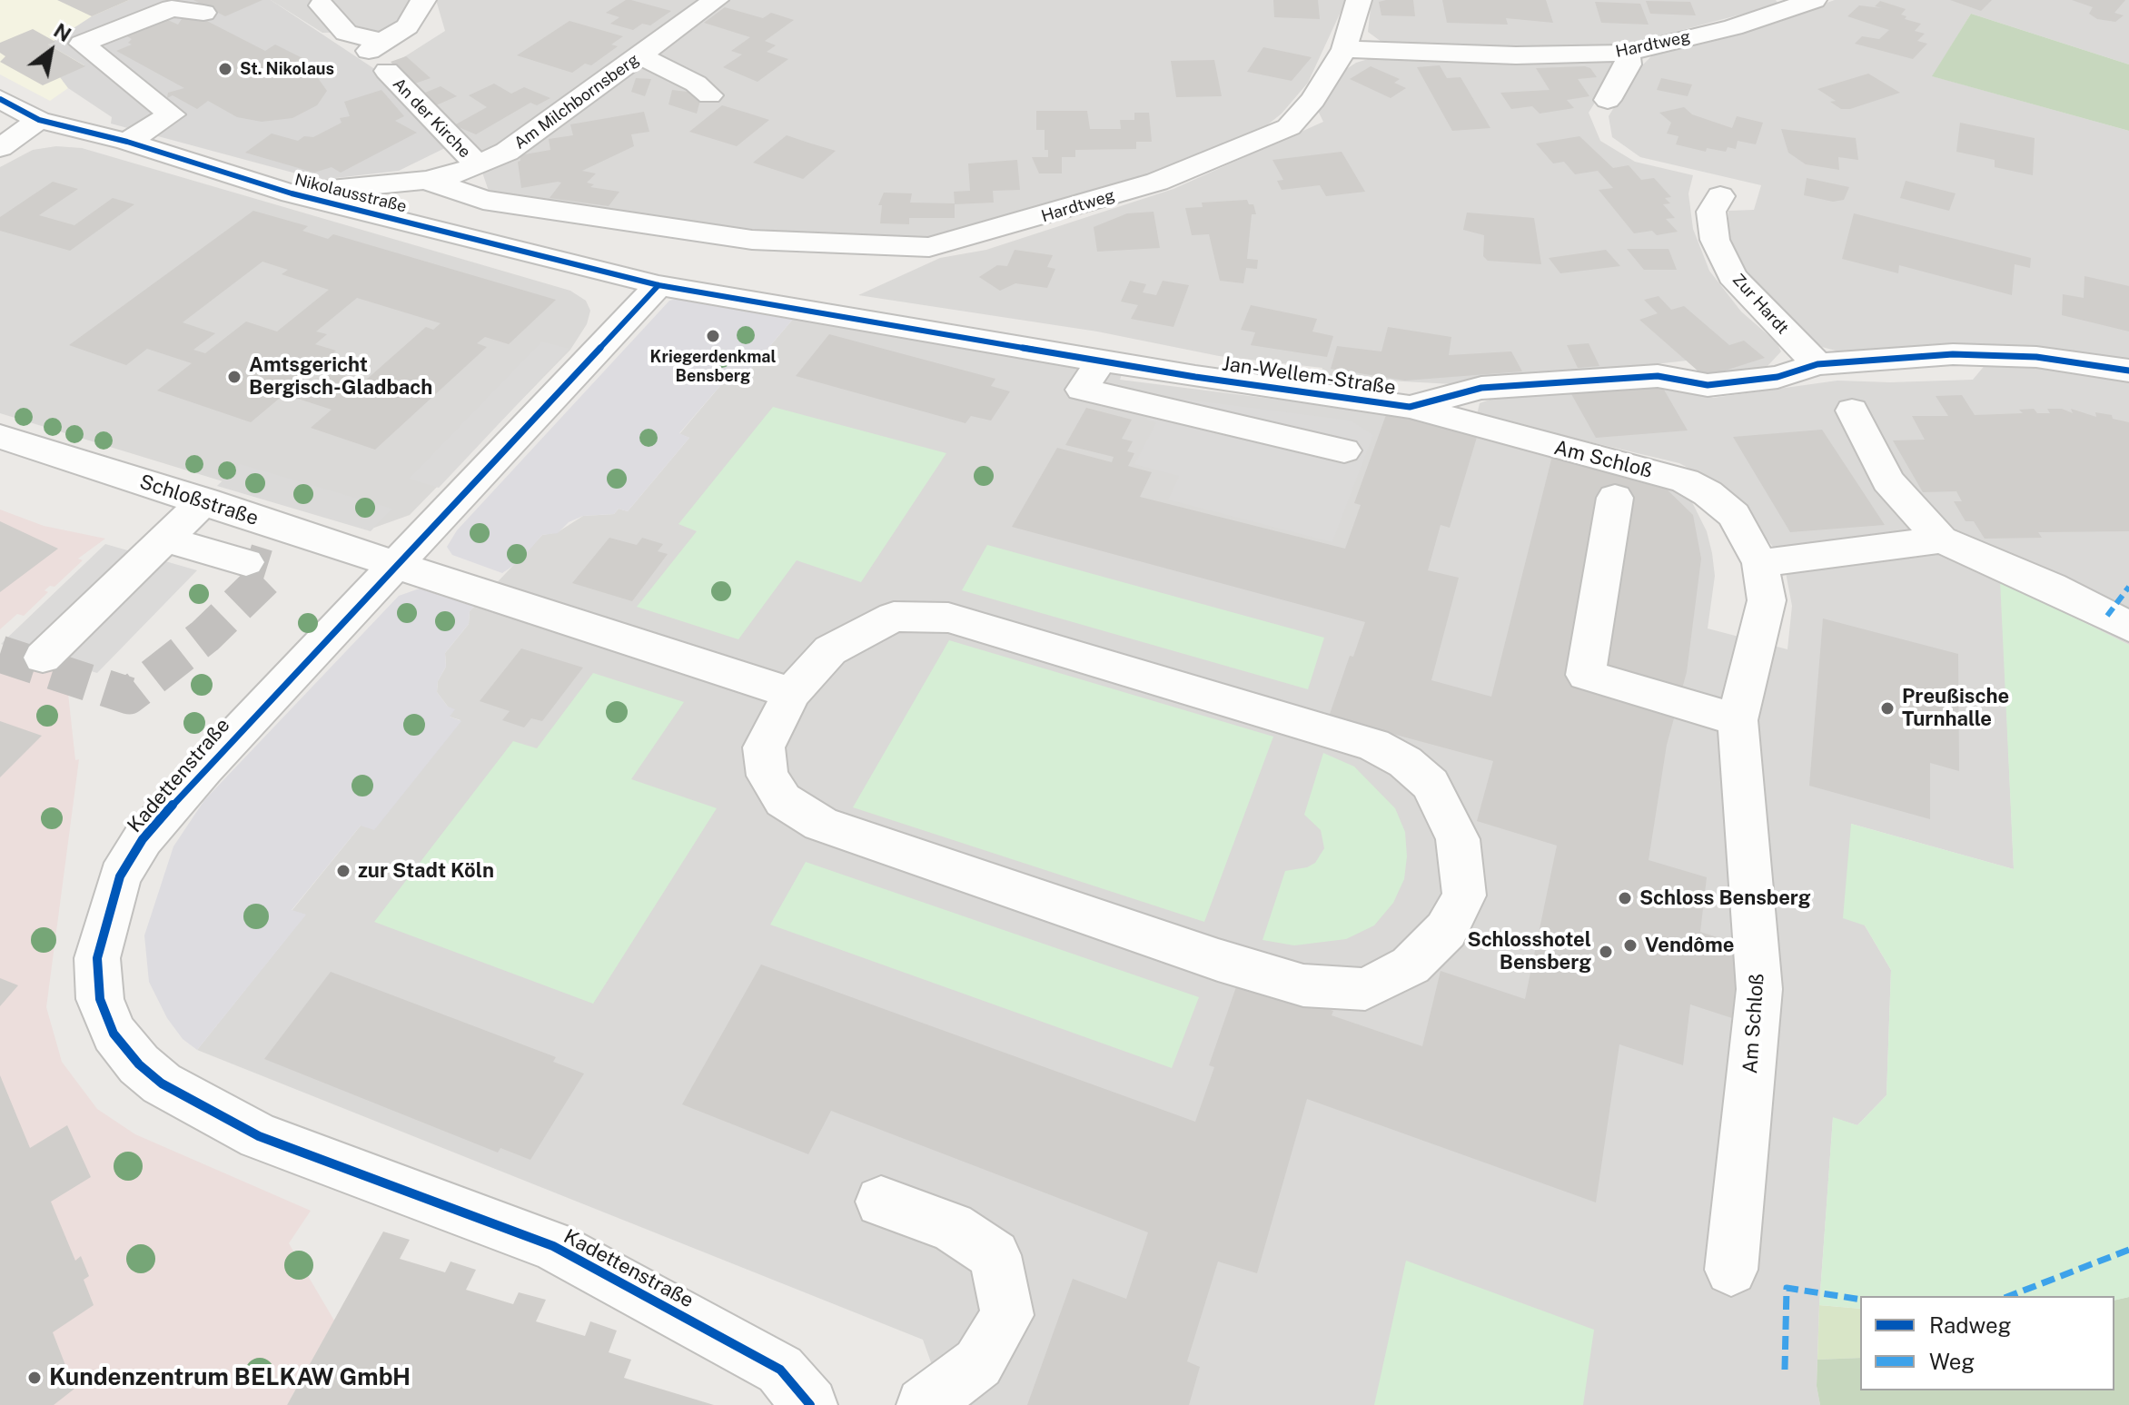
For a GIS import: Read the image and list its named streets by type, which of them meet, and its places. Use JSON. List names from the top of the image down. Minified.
{"streets":{"street":["Hardtweg","Am Milchbornsberg","An der Kirche","Nikolausstraße","Zur Hardt","Jan-Wellem-Straße","Am Schloß","Schloßstraße","Kadettenstraße"]},"crossings":[["Hardtweg","Am Milchbornsberg"],["Hardtweg","Nikolausstraße"],["Am Milchbornsberg","An der Kirche"],["Nikolausstraße","Jan-Wellem-Straße"],["Nikolausstraße","Kadettenstraße"],["Zur Hardt","Jan-Wellem-Straße"],["Jan-Wellem-Straße","Am Schloß"],["Jan-Wellem-Straße","Kadettenstraße"],["Schloßstraße","Kadettenstraße"]],"places":["St. Nikolaus","Kriegerdenkmal Bensberg","Amtsgericht Bergisch-Gladbach","Preußische Turnhalle","zur Stadt Köln","Schloss Bensberg","Vendôme","Schlosshotel Bensberg","Kundenzentrum BELKAW GmbH"],"legend":["Radweg","Weg"],"north":"top right"}
